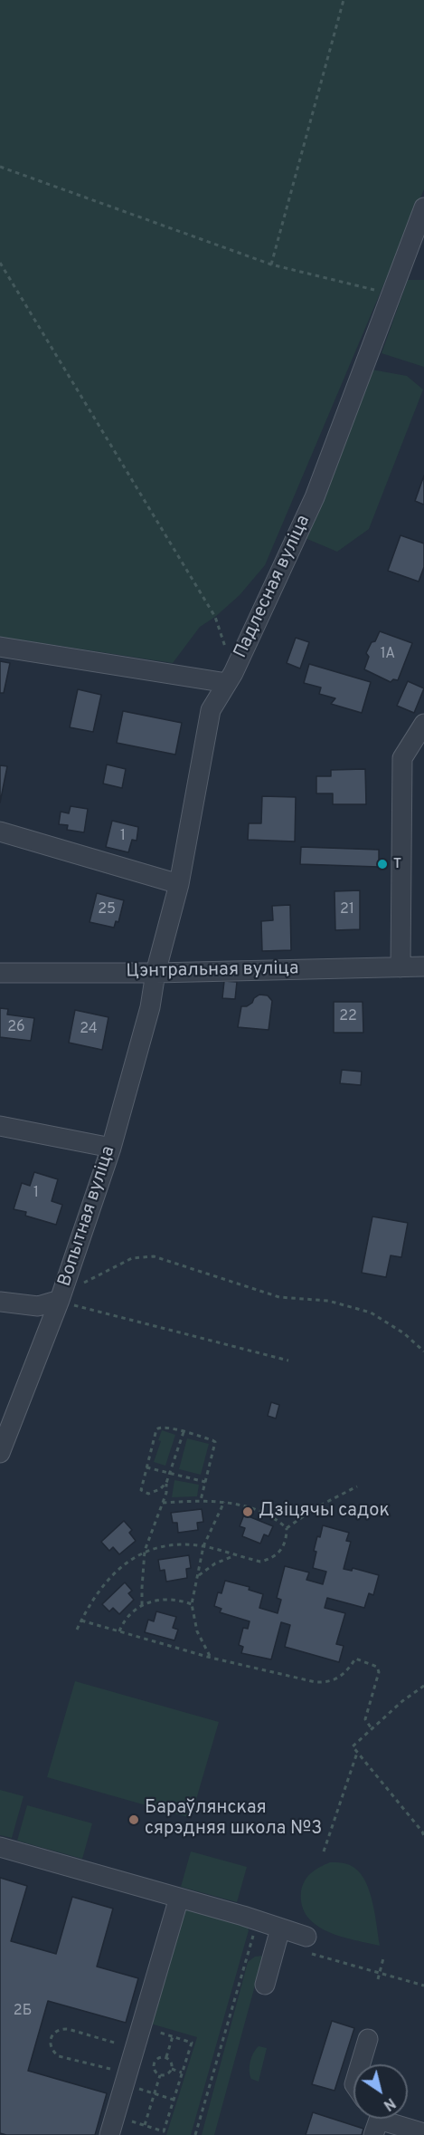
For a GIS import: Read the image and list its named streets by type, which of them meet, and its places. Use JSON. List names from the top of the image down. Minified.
{"streets":{"street":["Падлесная вуліца","Цэнтральная вуліца","Вопытная вуліца"]},"crossings":[["Падлесная вуліца","Цэнтральная вуліца"],["Падлесная вуліца","Вопытная вуліца"],["Цэнтральная вуліца","Вопытная вуліца"]],"places":["т","Дзіцячы садок","Бараўлянская сярэдняя школа №3"],"house_numbers":["1А","1","25","21","22","26","24","1","2Б"],"north":"bottom right"}
